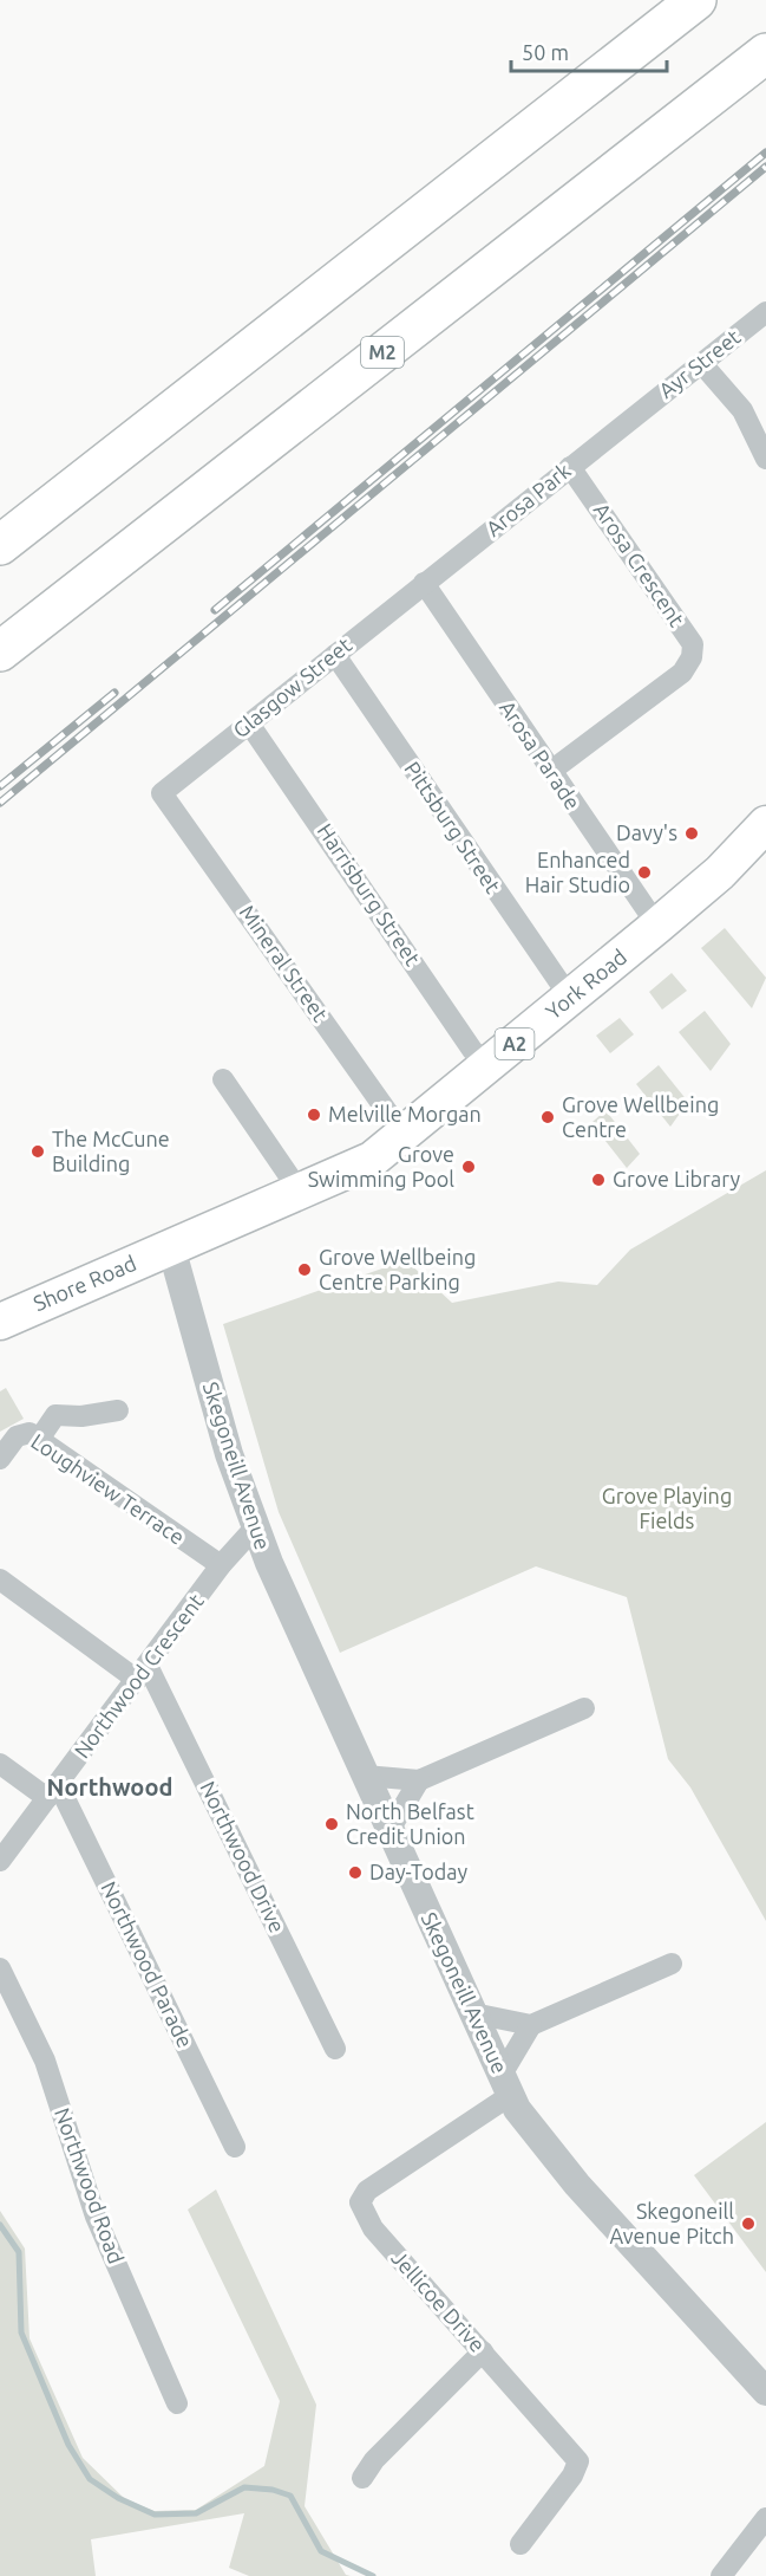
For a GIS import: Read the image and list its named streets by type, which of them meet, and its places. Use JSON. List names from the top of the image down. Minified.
{"streets":{"highway":["M2"],"main road":["York Road","A2","Shore Road"],"street":["Ayr Street","Arosa Park","Arosa Crescent","Glasgow Street","Arosa Parade","Pittsburg Street","Harrisburg Street","Mineral Street","Skegoneill Avenue","Loughview Terrace","Northwood Crescent","Northwood Drive","Northwood Parade","Northwood Road","Jellicoe Drive"]},"crossings":[["Ayr Street","Arosa Park"],["Arosa Park","Arosa Crescent"],["Arosa Park","Glasgow Street"],["Arosa Park","Arosa Parade"],["Arosa Crescent","Arosa Parade"],["Glasgow Street","Arosa Parade"],["Glasgow Street","Pittsburg Street"],["Glasgow Street","Harrisburg Street"],["Glasgow Street","Mineral Street"],["Arosa Parade","York Road"],["Pittsburg Street","York Road"],["Harrisburg Street","York Road"],["Mineral Street","York Road"],["York Road","Shore Road"],["York Road","Skegoneill Avenue"],["Shore Road","Skegoneill Avenue"],["Skegoneill Avenue","Northwood Crescent"],["Skegoneill Avenue","Jellicoe Drive"],["Loughview Terrace","Northwood Crescent"],["Northwood Crescent","Northwood Drive"],["Northwood Crescent","Northwood Parade"]],"districts":["Northwood"],"parks":["Grove Playing Fields"],"places":["Davy's","Enhanced Hair Studio","Melville Morgan","Grove Wellbeing Centre","The McCune Building","Grove Swimming Pool","Grove Library","Grove Wellbeing Centre Parking","North Belfast Credit Union","Day-Today","Skegoneill Avenue Pitch"],"scale_bar":"50 m"}
